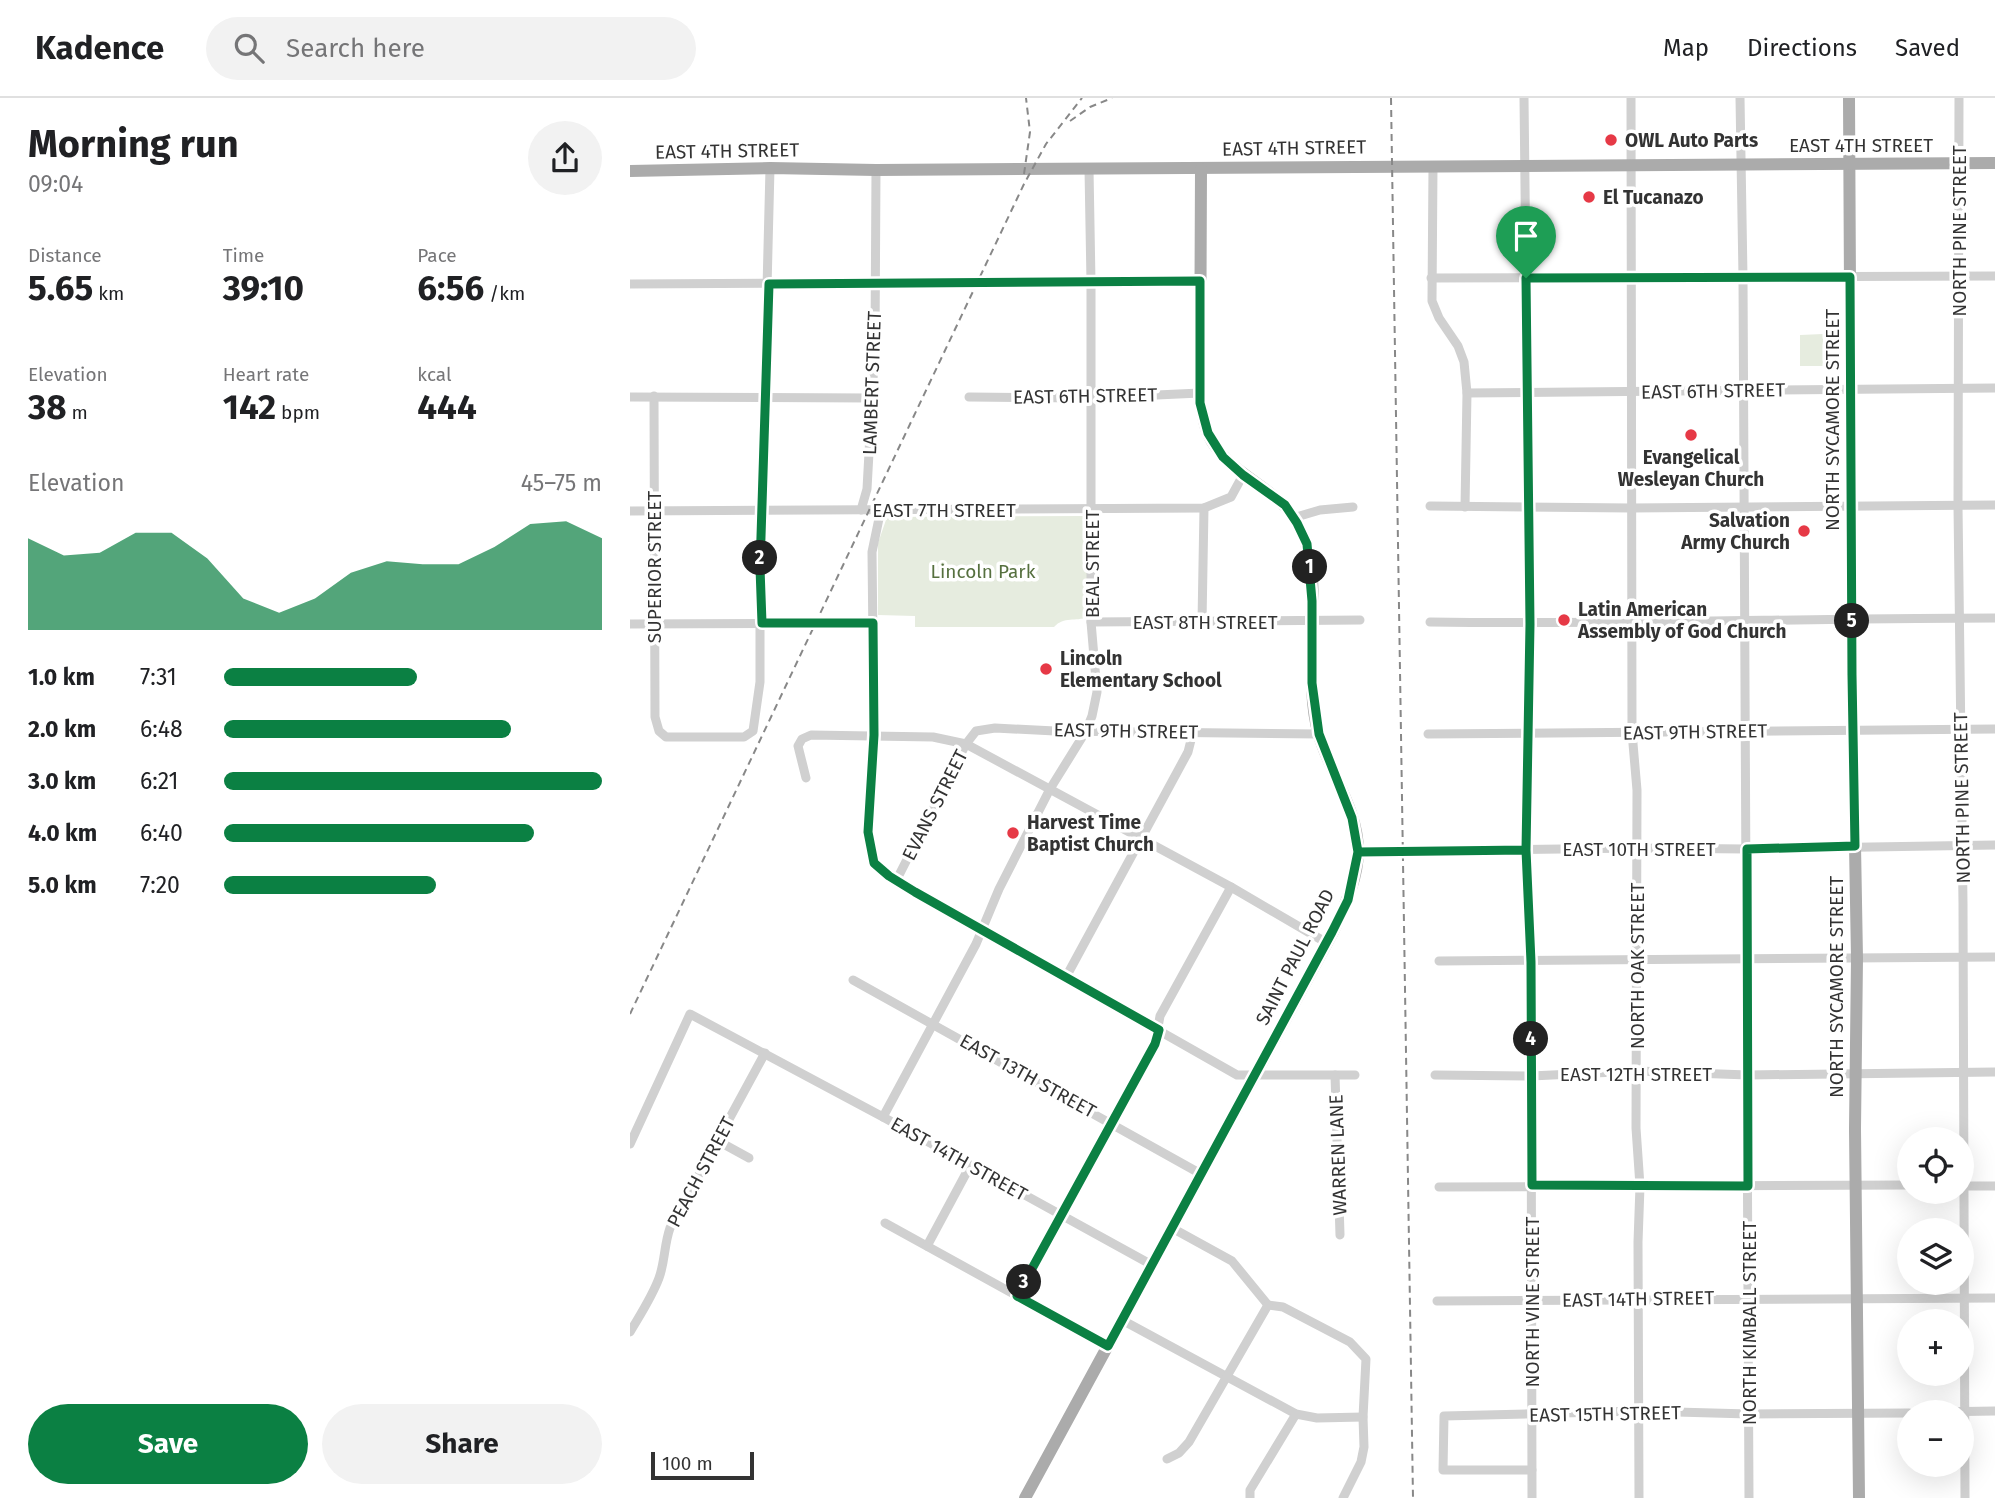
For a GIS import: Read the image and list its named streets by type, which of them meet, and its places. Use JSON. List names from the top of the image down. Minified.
{"streets":{"main road":["EAST 4TH STREET","NORTH SYCAMORE STREET","SAINT PAUL ROAD"],"street":["NORTH PINE STREET","LAMBERT STREET","EAST 6TH STREET","EAST 7TH STREET","BEAL STREET","SUPERIOR STREET","EAST 8TH STREET","EAST 9TH STREET","EVANS STREET","EAST 10TH STREET","NORTH OAK STREET","EAST 12TH STREET","EAST 13TH STREET","WARREN LANE","EAST 14TH STREET","PEACH STREET","NORTH VINE STREET","NORTH KIMBALL STREET","EAST 15TH STREET"]},"crossings":[["EAST 4TH STREET","NORTH PINE STREET"],["EAST 4TH STREET","LAMBERT STREET"],["EAST 4TH STREET","NORTH SYCAMORE STREET"],["EAST 4TH STREET","BEAL STREET"],["EAST 4TH STREET","SAINT PAUL ROAD"],["EAST 4TH STREET","NORTH OAK STREET"],["EAST 4TH STREET","NORTH VINE STREET"],["EAST 4TH STREET","NORTH KIMBALL STREET"],["NORTH PINE STREET","EAST 6TH STREET"],["NORTH PINE STREET","EAST 9TH STREET"],["NORTH PINE STREET","EAST 10TH STREET"],["NORTH PINE STREET","EAST 12TH STREET"],["NORTH PINE STREET","EAST 14TH STREET"],["LAMBERT STREET","EAST 7TH STREET"],["EAST 6TH STREET","NORTH SYCAMORE STREET"],["EAST 6TH STREET","BEAL STREET"],["EAST 6TH STREET","SAINT PAUL ROAD"],["EAST 6TH STREET","NORTH OAK STREET"],["EAST 6TH STREET","NORTH VINE STREET"],["EAST 6TH STREET","NORTH KIMBALL STREET"],["NORTH SYCAMORE STREET","EAST 9TH STREET"],["NORTH SYCAMORE STREET","EAST 10TH STREET"],["NORTH SYCAMORE STREET","EAST 12TH STREET"],["NORTH SYCAMORE STREET","EAST 14TH STREET"],["NORTH SYCAMORE STREET","EAST 15TH STREET"],["EAST 7TH STREET","BEAL STREET"],["EAST 7TH STREET","SUPERIOR STREET"],["EAST 7TH STREET","SAINT PAUL ROAD"],["BEAL STREET","EAST 8TH STREET"],["BEAL STREET","EAST 9TH STREET"],["BEAL STREET","EAST 13TH STREET"],["BEAL STREET","EAST 14TH STREET"],["EAST 8TH STREET","SAINT PAUL ROAD"],["EAST 9TH STREET","EVANS STREET"],["EAST 9TH STREET","SAINT PAUL ROAD"],["EAST 9TH STREET","NORTH OAK STREET"],["EAST 9TH STREET","NORTH VINE STREET"],["EAST 9TH STREET","NORTH KIMBALL STREET"],["EAST 10TH STREET","SAINT PAUL ROAD"],["EAST 10TH STREET","NORTH OAK STREET"],["EAST 10TH STREET","NORTH VINE STREET"],["EAST 10TH STREET","NORTH KIMBALL STREET"],["SAINT PAUL ROAD","EAST 13TH STREET"],["SAINT PAUL ROAD","EAST 14TH STREET"],["NORTH OAK STREET","EAST 12TH STREET"],["NORTH OAK STREET","EAST 14TH STREET"],["NORTH OAK STREET","EAST 15TH STREET"],["EAST 12TH STREET","NORTH VINE STREET"],["EAST 12TH STREET","NORTH KIMBALL STREET"],["EAST 14TH STREET","PEACH STREET"],["EAST 14TH STREET","NORTH VINE STREET"],["EAST 14TH STREET","NORTH KIMBALL STREET"],["NORTH VINE STREET","EAST 15TH STREET"],["NORTH KIMBALL STREET","EAST 15TH STREET"]],"parks":["Lincoln Park"],"places":["OWL Auto Parts","El Tucanazo","Evangelical Wesleyan Church","Salvation Army Church","Latin American Assembly of God Church","Lincoln Elementary School","Harvest Time Baptist Church"],"scale_bar":"100 m","page":{"header":"Kadence","search":"Search here","nav":["Map","Directions","Saved"],"heading":["Morning run","09:04"],"stats":[["Distance","5.65 km"],["Time","39:10"],["Pace","6:56 /km"],["Elevation","38 m"],["Heart rate","142 bpm"],["kcal","444"]],"chart":["Elevation","45–75 m"],"pins":["2","1","5","4","3"],"list":[{"name":"1.0 km","note":"7:31"},{"name":"2.0 km","note":"6:48"},{"name":"3.0 km","note":"6:21"},{"name":"4.0 km","note":"6:40"},{"name":"5.0 km","note":"7:20"}],"map_buttons":["+","−"],"buttons":["Save","Share"],"scale":"100 m"}}
